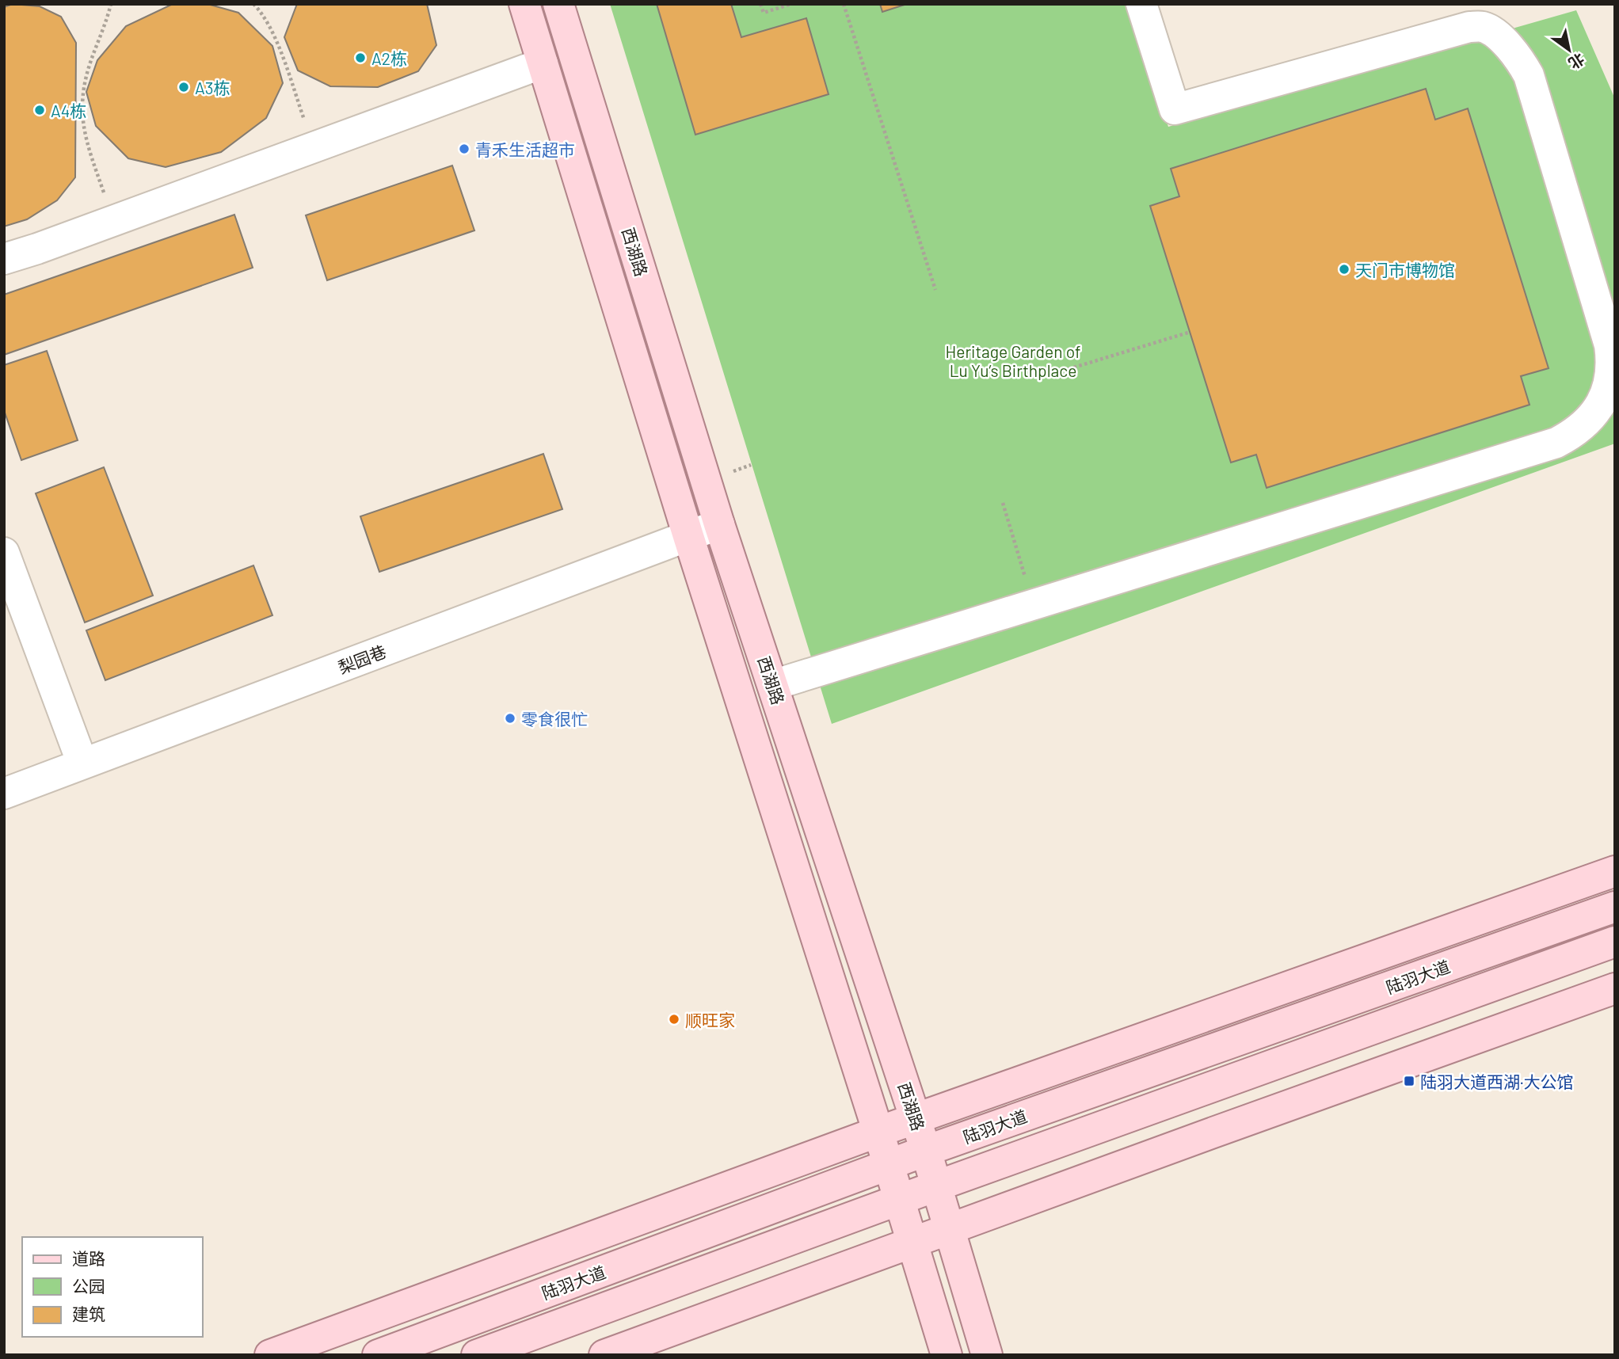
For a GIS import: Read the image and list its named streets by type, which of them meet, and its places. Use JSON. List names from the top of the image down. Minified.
{"streets":{"main road":["西湖路","陆羽大道"],"street":["梨园巷"]},"crossings":[["西湖路","梨园巷"],["西湖路","陆羽大道"]],"parks":["Heritage Garden of Lu Yu’s Birthplace"],"places":{"other":["A2栋","A3栋","A4栋","青禾生活超市","天门市博物馆","零食很忙","顺旺家"],"transit":["陆羽大道西湖·大公馆"]},"legend":["道路","公园","建筑"],"north":"bottom right"}
